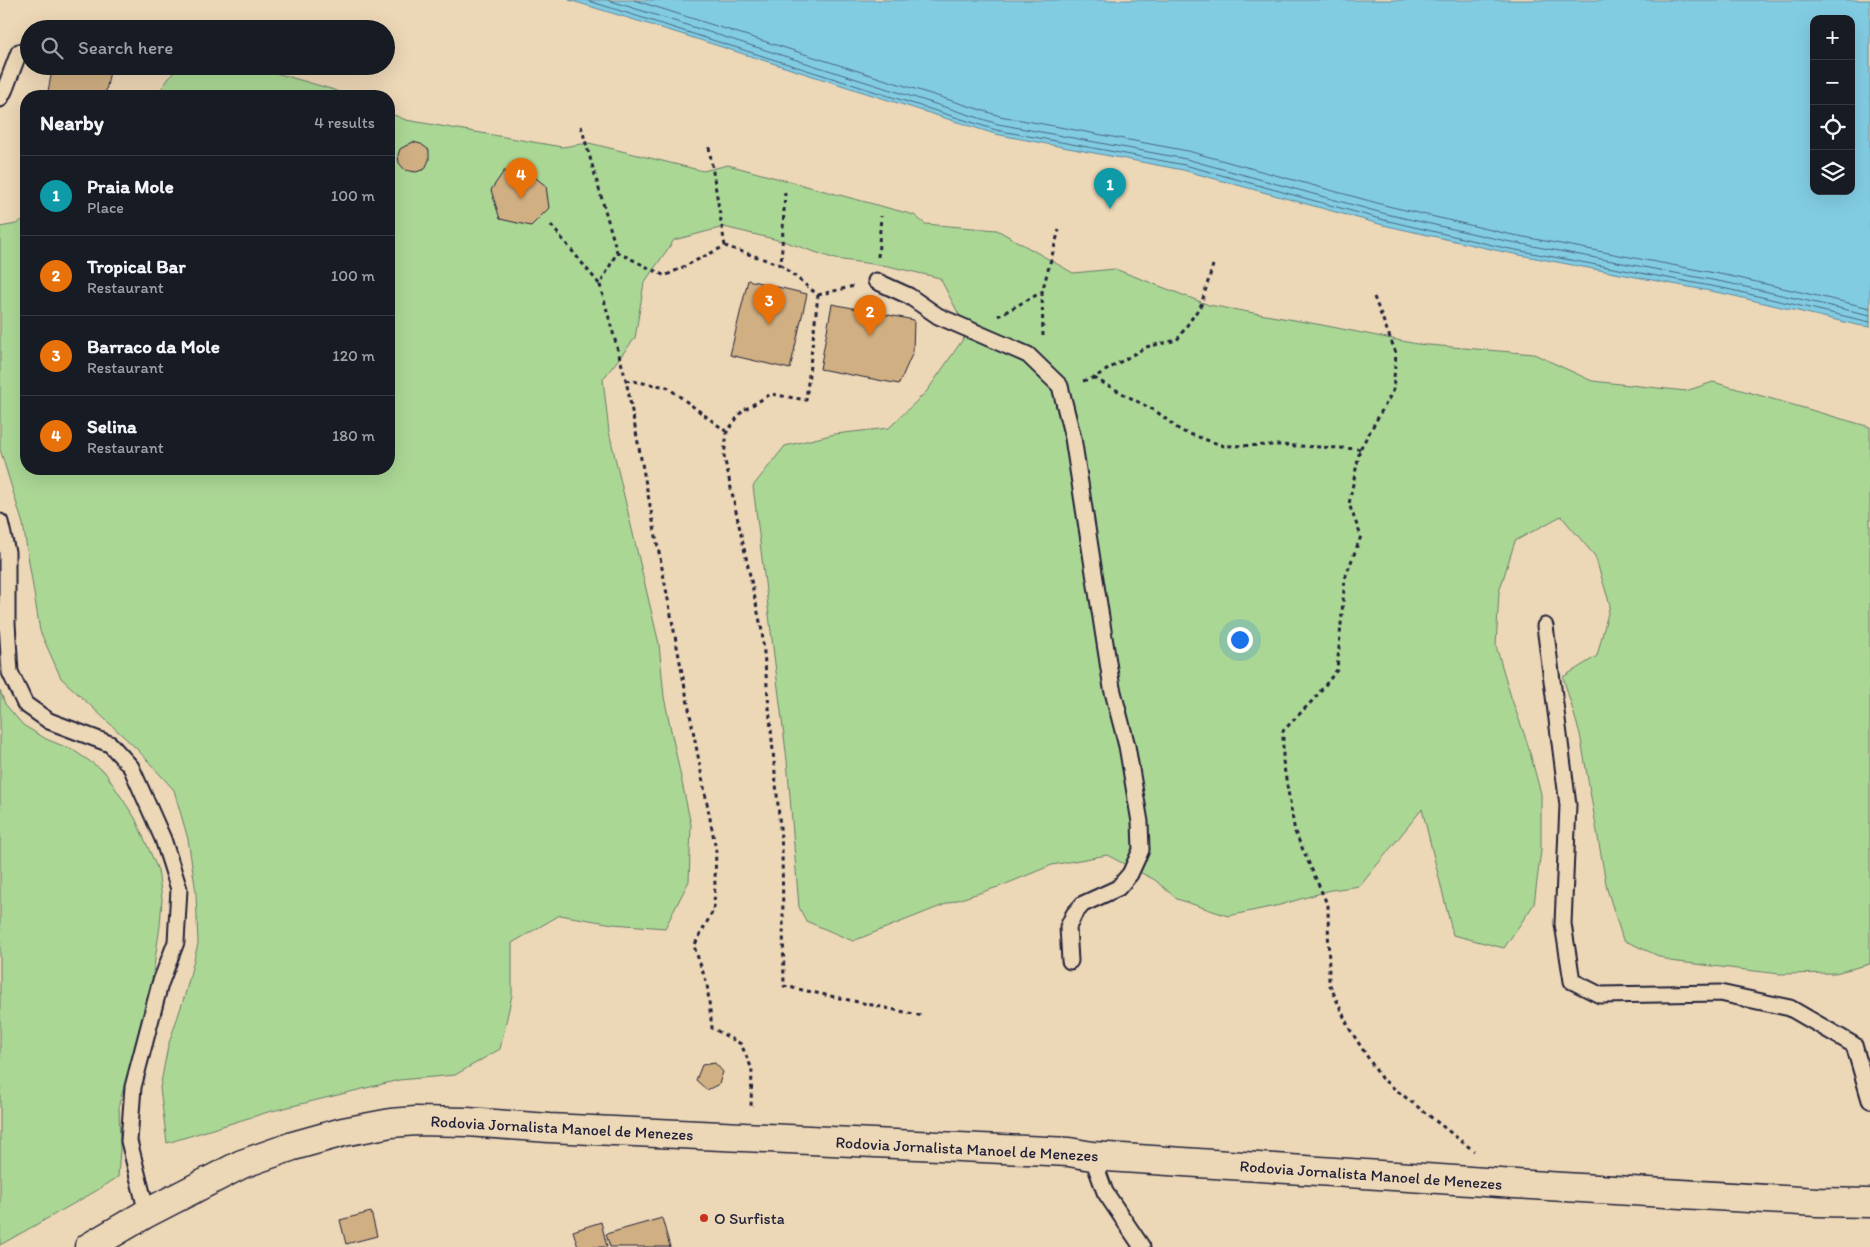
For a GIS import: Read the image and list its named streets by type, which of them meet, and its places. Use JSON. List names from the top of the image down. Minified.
{"streets":{"main road":["Rodovia Jornalista Manoel de Menezes"]},"places":["O Surfista"],"page":{"map_buttons":["+","−"],"search":"Search here","heading":["Nearby","4 results"],"list":[{"mark":"1","name":"Praia Mole","note":"Place","value":"100 m"},{"mark":"2","name":"Tropical Bar","note":"Restaurant","value":"100 m"},{"mark":"3","name":"Barraco da Mole","note":"Restaurant","value":"120 m"},{"mark":"4","name":"Selina","note":"Restaurant","value":"180 m"}],"pins":["4","1","3","2"]}}
